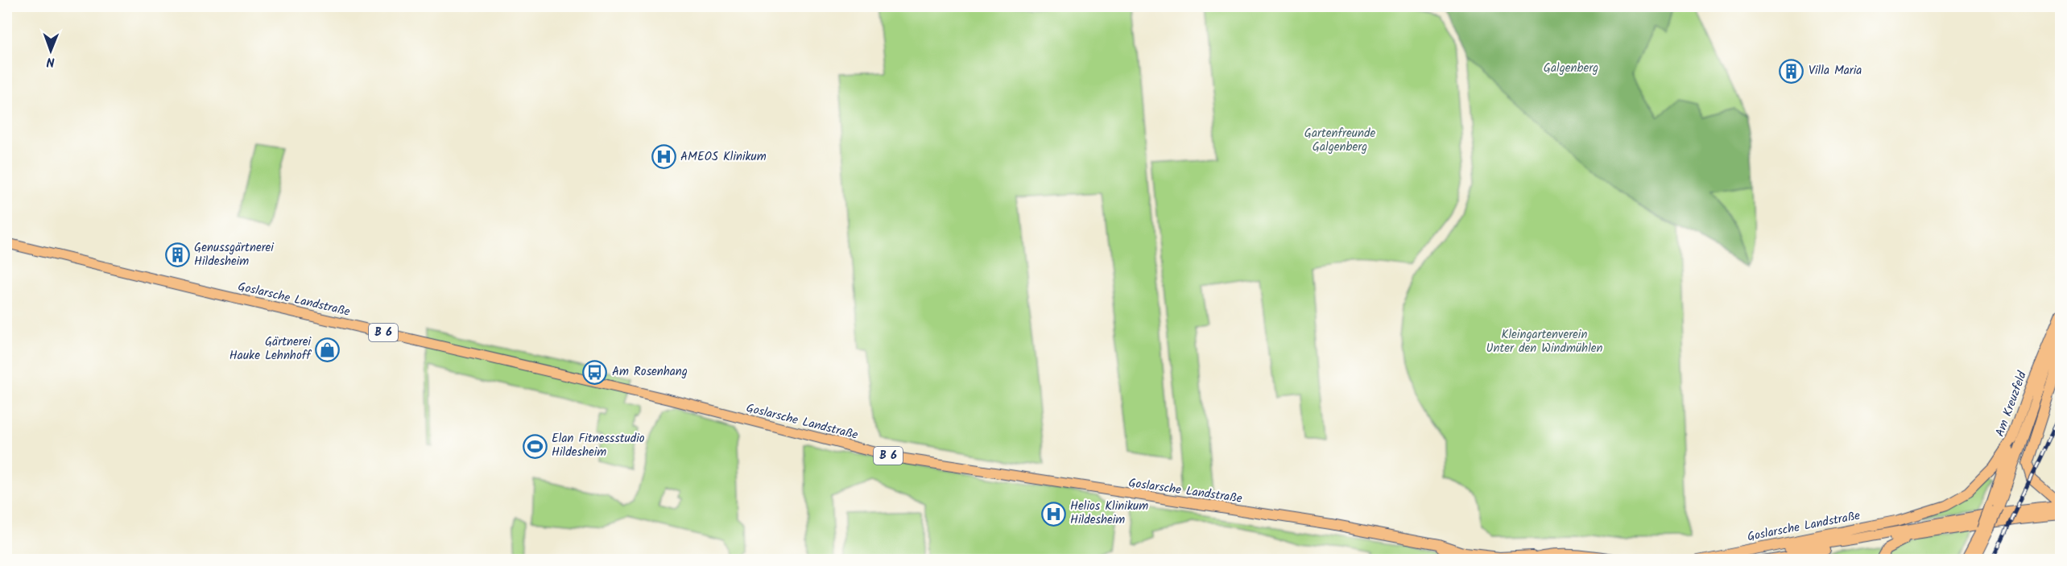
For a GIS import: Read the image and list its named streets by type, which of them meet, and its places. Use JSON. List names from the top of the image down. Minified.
{"streets":{"main road":["Goslarsche Landstraße","B 6","Am Kreuzfeld"]},"crossings":[["Goslarsche Landstraße","Am Kreuzfeld"]],"parks":["Galgenberg","Gartenfreunde Galgenberg","Kleingartenverein Unter den Windmühlen"],"places":{"building":["Villa Maria","Genussgärtnerei Hildesheim"],"hospital":["AMEOS Klinikum","Helios Klinikum Hildesheim"],"shop":["Gärtnerei Hauke Lehnhoff"],"bus stop":["Am Rosenhang"],"sports":["Elan Fitnessstudio Hildesheim"]},"north":"bottom"}
